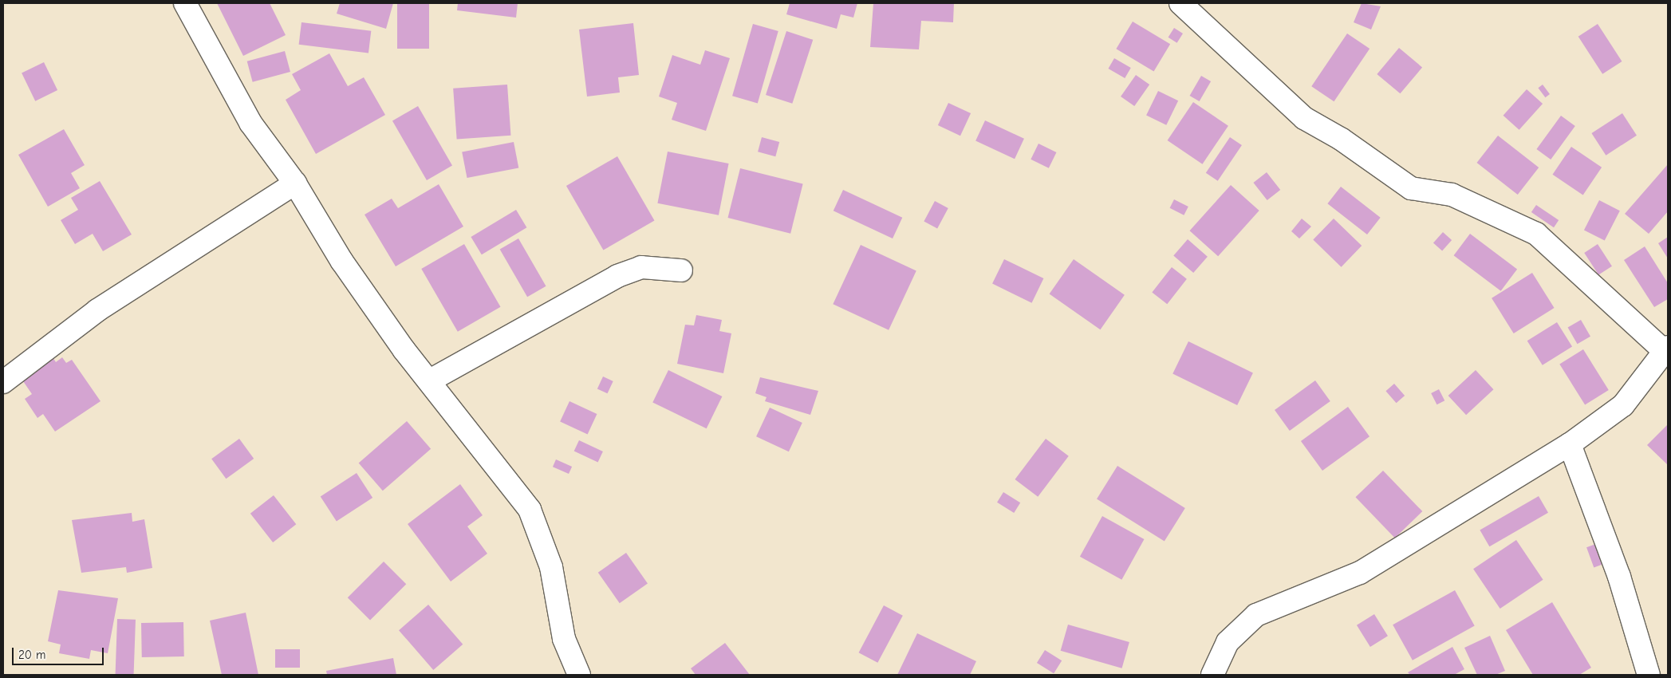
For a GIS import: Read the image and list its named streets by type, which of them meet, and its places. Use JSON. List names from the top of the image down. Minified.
{"scale_bar":"20 m"}
